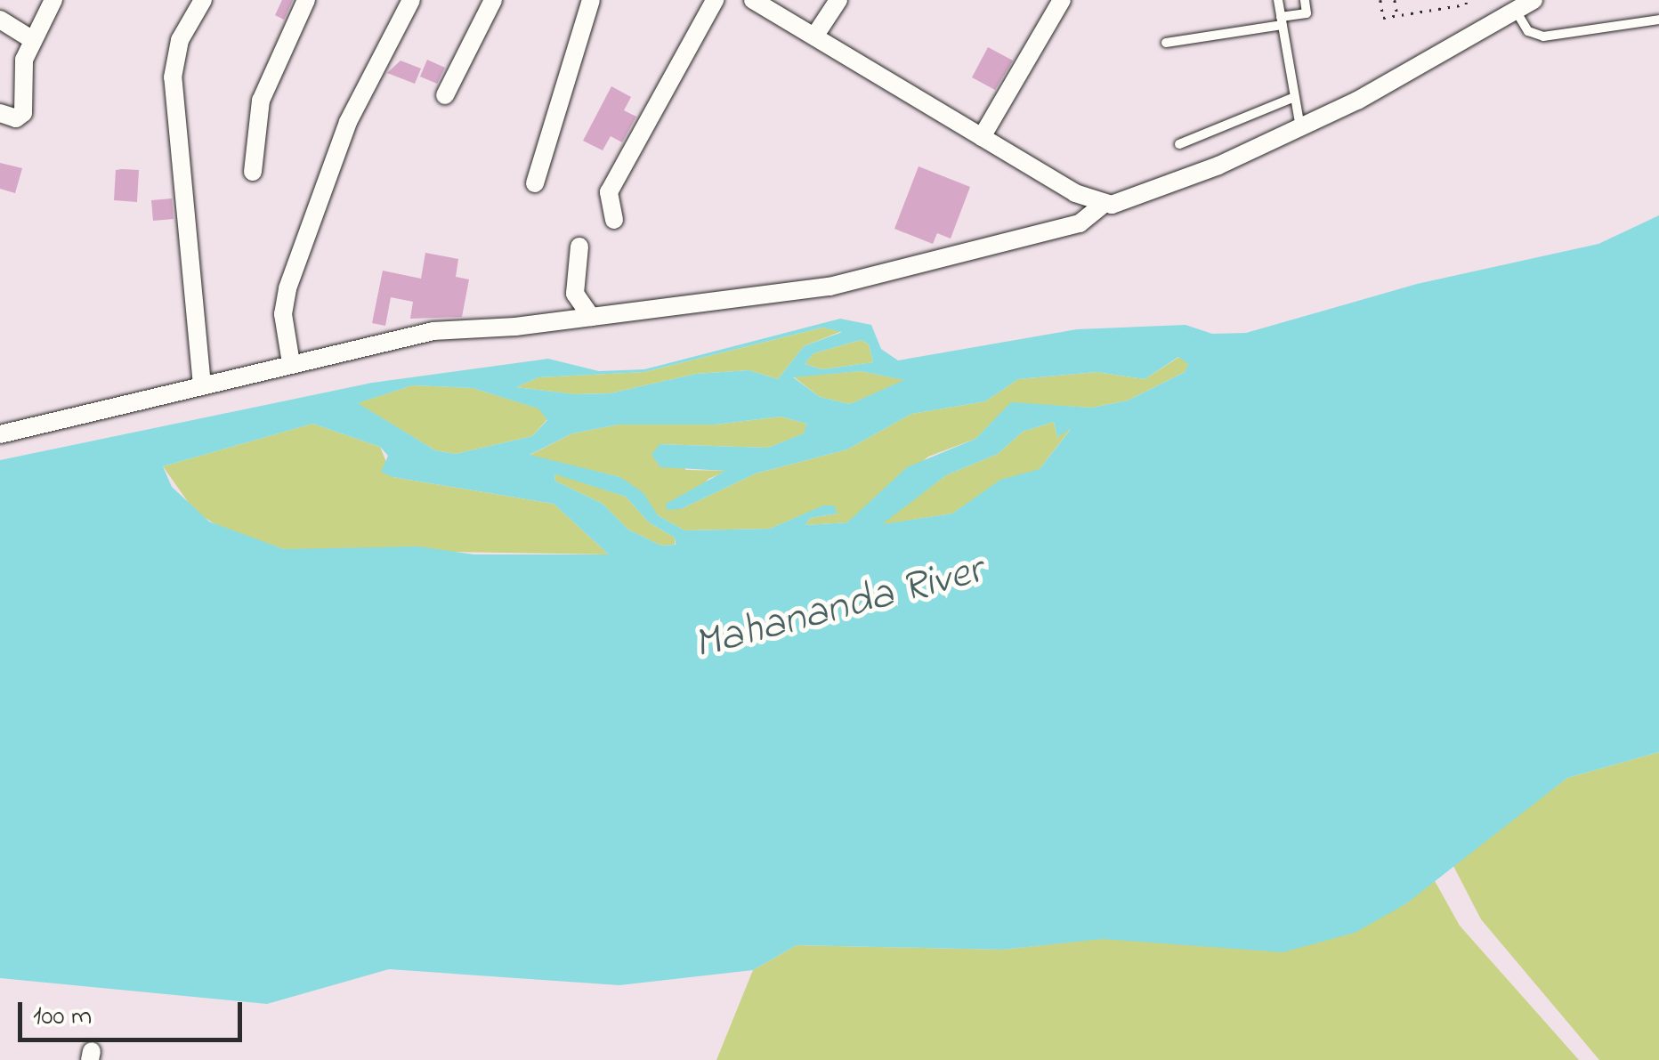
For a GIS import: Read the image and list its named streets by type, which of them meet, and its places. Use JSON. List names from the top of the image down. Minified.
{"water":["Mahananda River"],"scale_bar":"100 m"}
